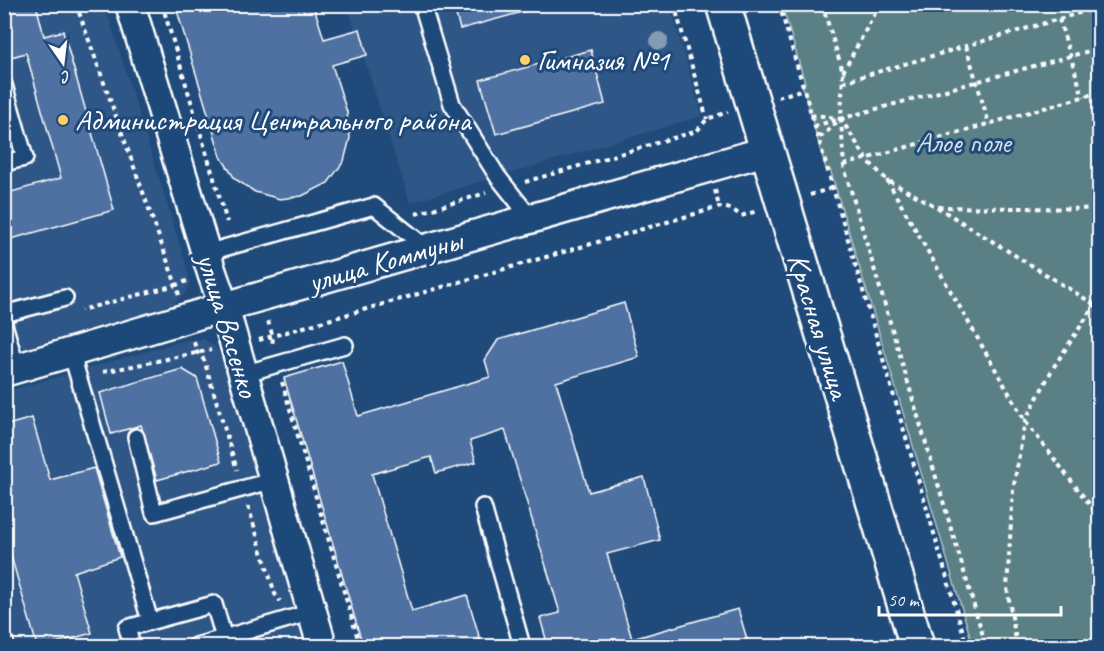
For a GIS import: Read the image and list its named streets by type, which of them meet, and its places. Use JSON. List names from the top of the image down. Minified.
{"streets":{"main road":["Красная улица"],"street":["улица Коммуны","улица Васенко"]},"crossings":[["улица Коммуны","улица Васенко"],["улица Коммуны","Красная улица"]],"parks":["Алое поле"],"places":["Гимназия №1","Администрация Центрального района"],"scale_bar":"50 m","north":"bottom"}
